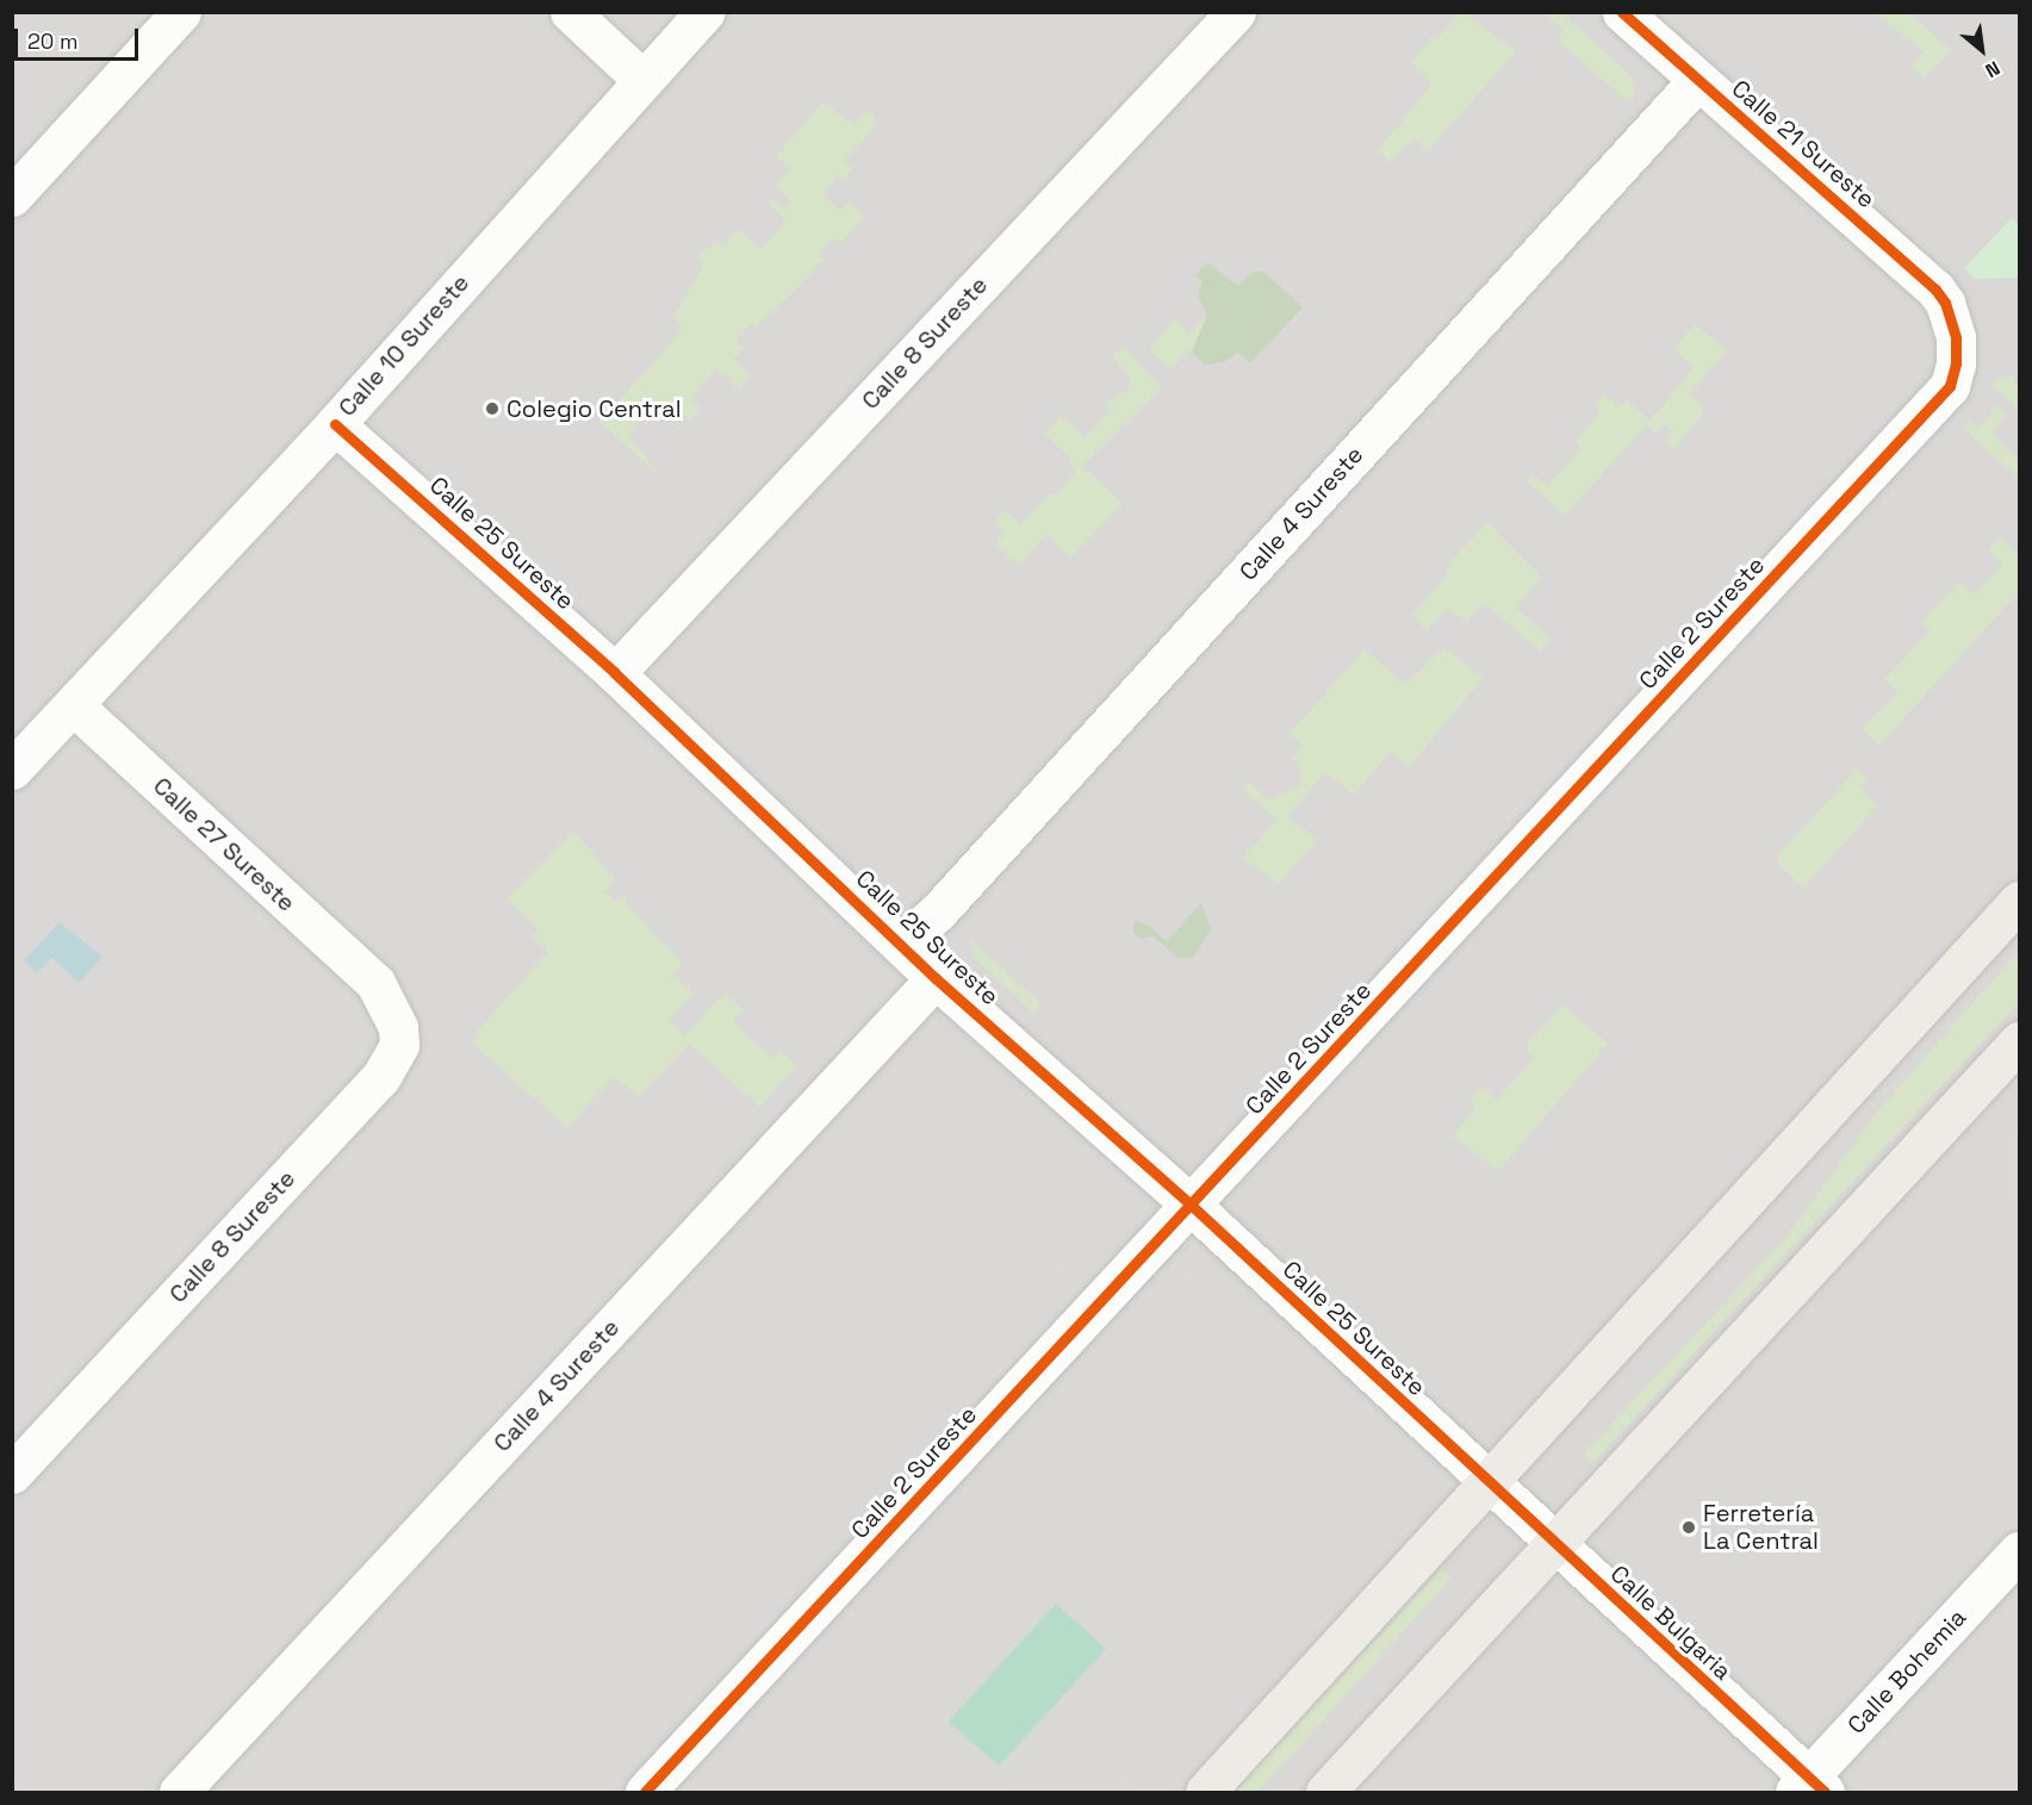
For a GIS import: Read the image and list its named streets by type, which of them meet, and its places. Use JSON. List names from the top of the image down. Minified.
{"streets":{"street":["Calle 21 Sureste","Calle 8 Sureste","Calle 10 Sureste","Calle 4 Sureste","Calle 25 Sureste","Calle 2 Sureste","Calle 27 Sureste","Calle Bulgaria","Calle Bohemia"]},"crossings":[["Calle 21 Sureste","Calle 4 Sureste"],["Calle 21 Sureste","Calle 2 Sureste"],["Calle 8 Sureste","Calle 25 Sureste"],["Calle 8 Sureste","Calle 27 Sureste"],["Calle 10 Sureste","Calle 25 Sureste"],["Calle 10 Sureste","Calle 27 Sureste"],["Calle 4 Sureste","Calle 25 Sureste"],["Calle 25 Sureste","Calle 2 Sureste"],["Calle 25 Sureste","Calle Bulgaria"],["Calle Bulgaria","Calle Bohemia"]],"places":["Colegio Central","Ferretería La Central"],"scale_bar":"20 m","north":"bottom right"}
